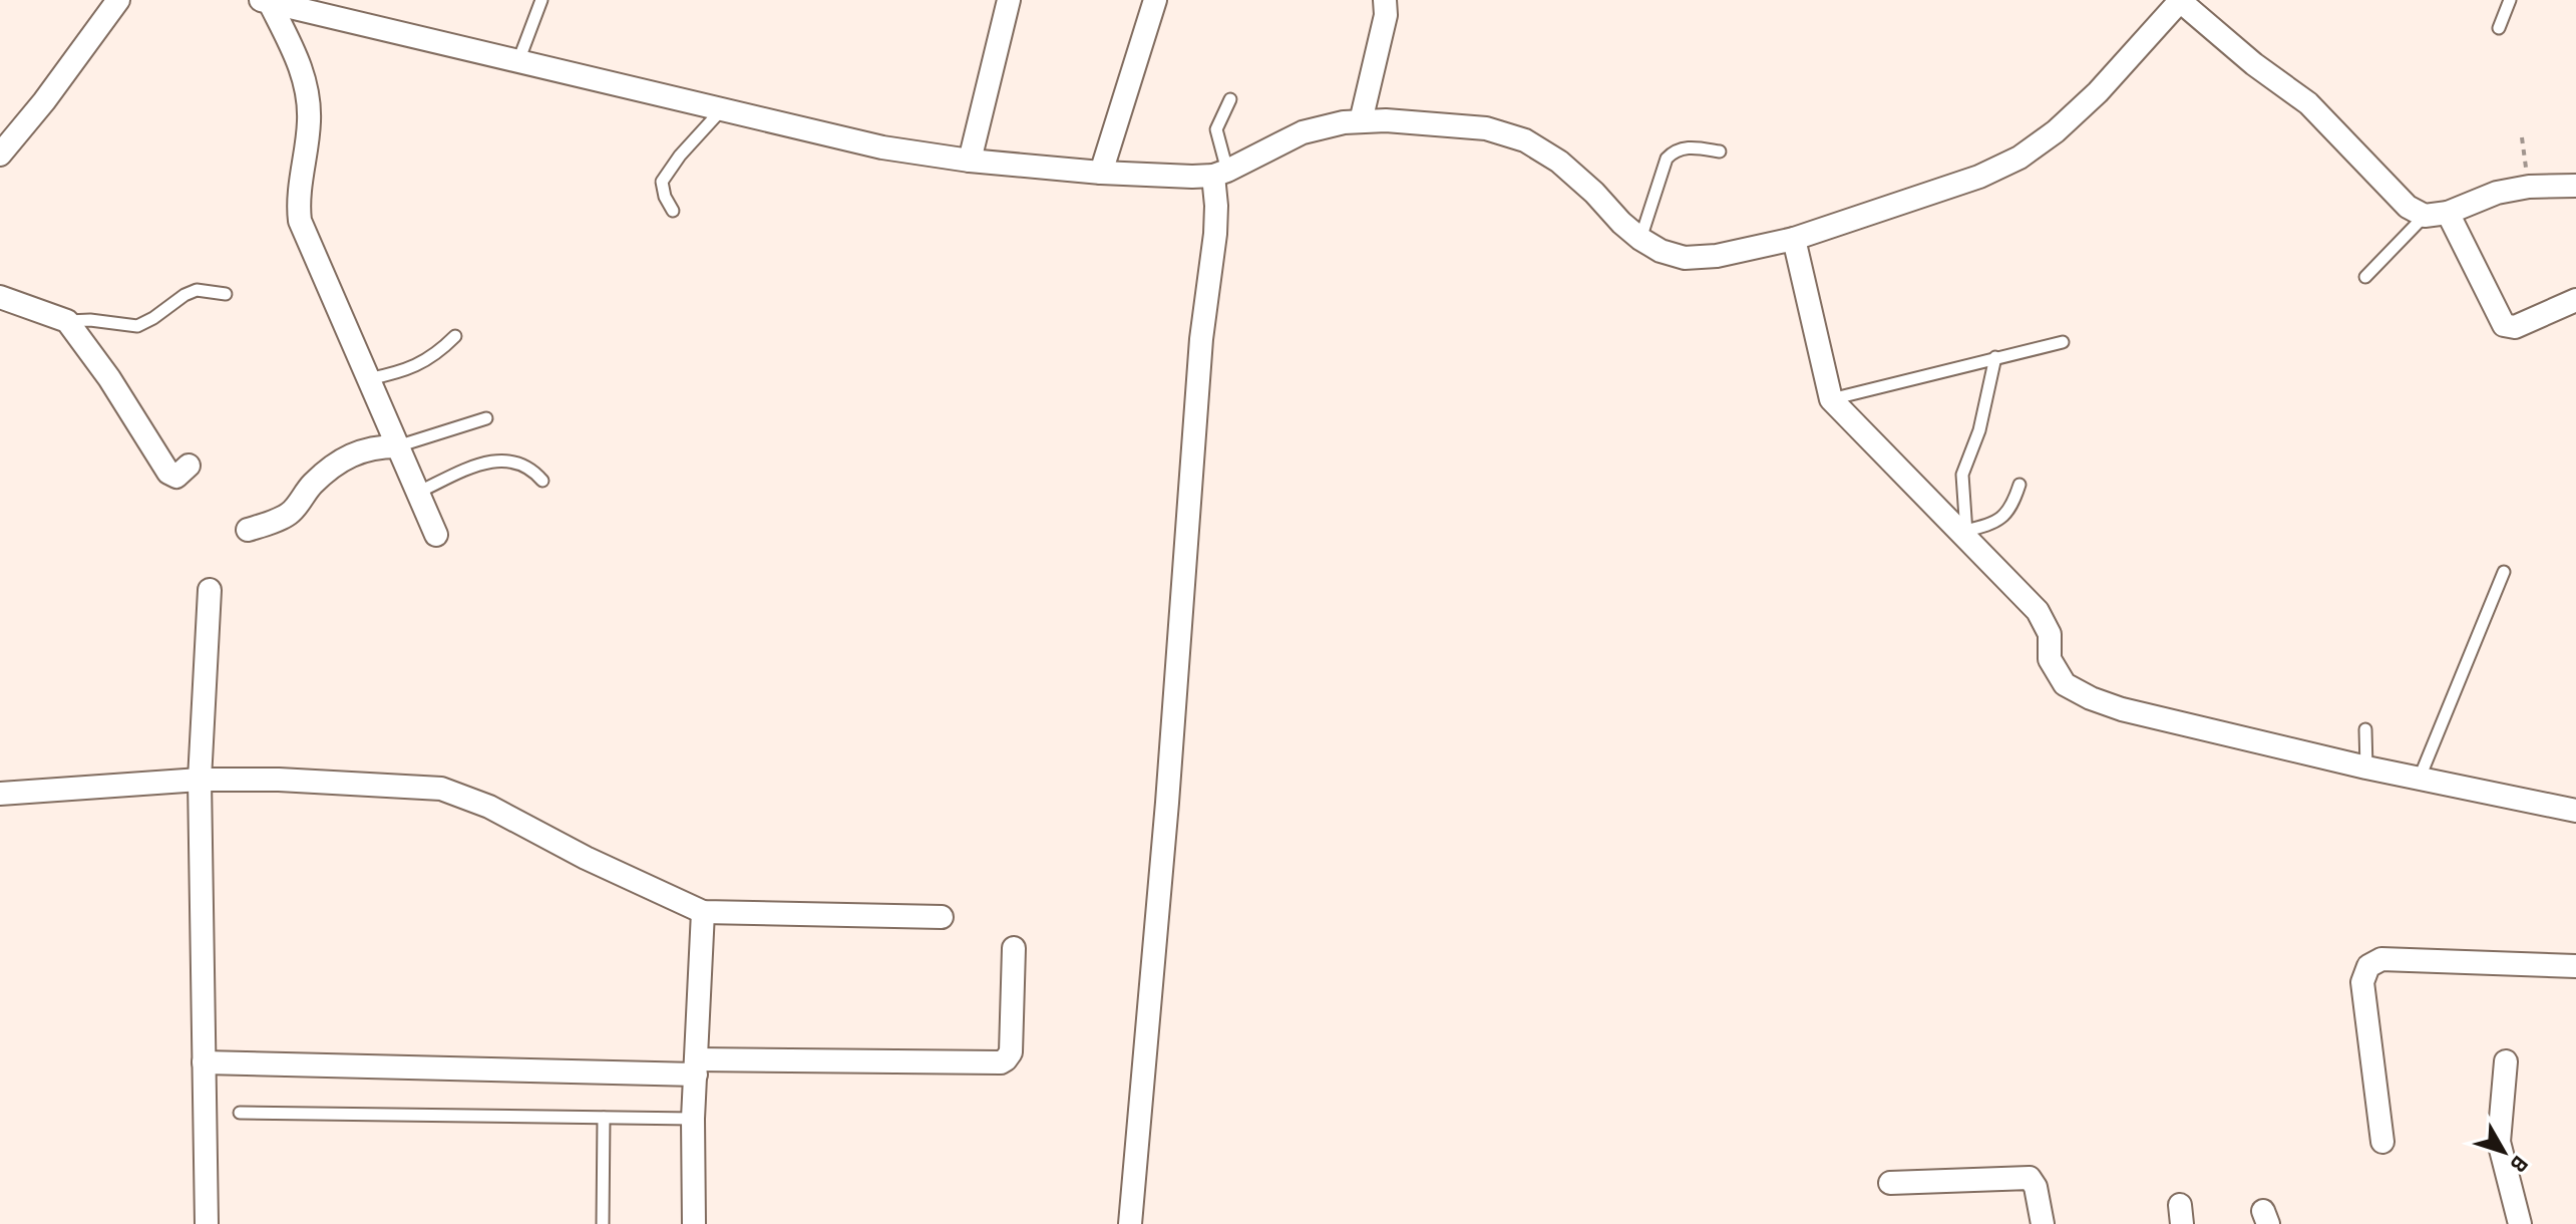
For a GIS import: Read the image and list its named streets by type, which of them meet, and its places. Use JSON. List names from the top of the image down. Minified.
{"north":"bottom right"}
